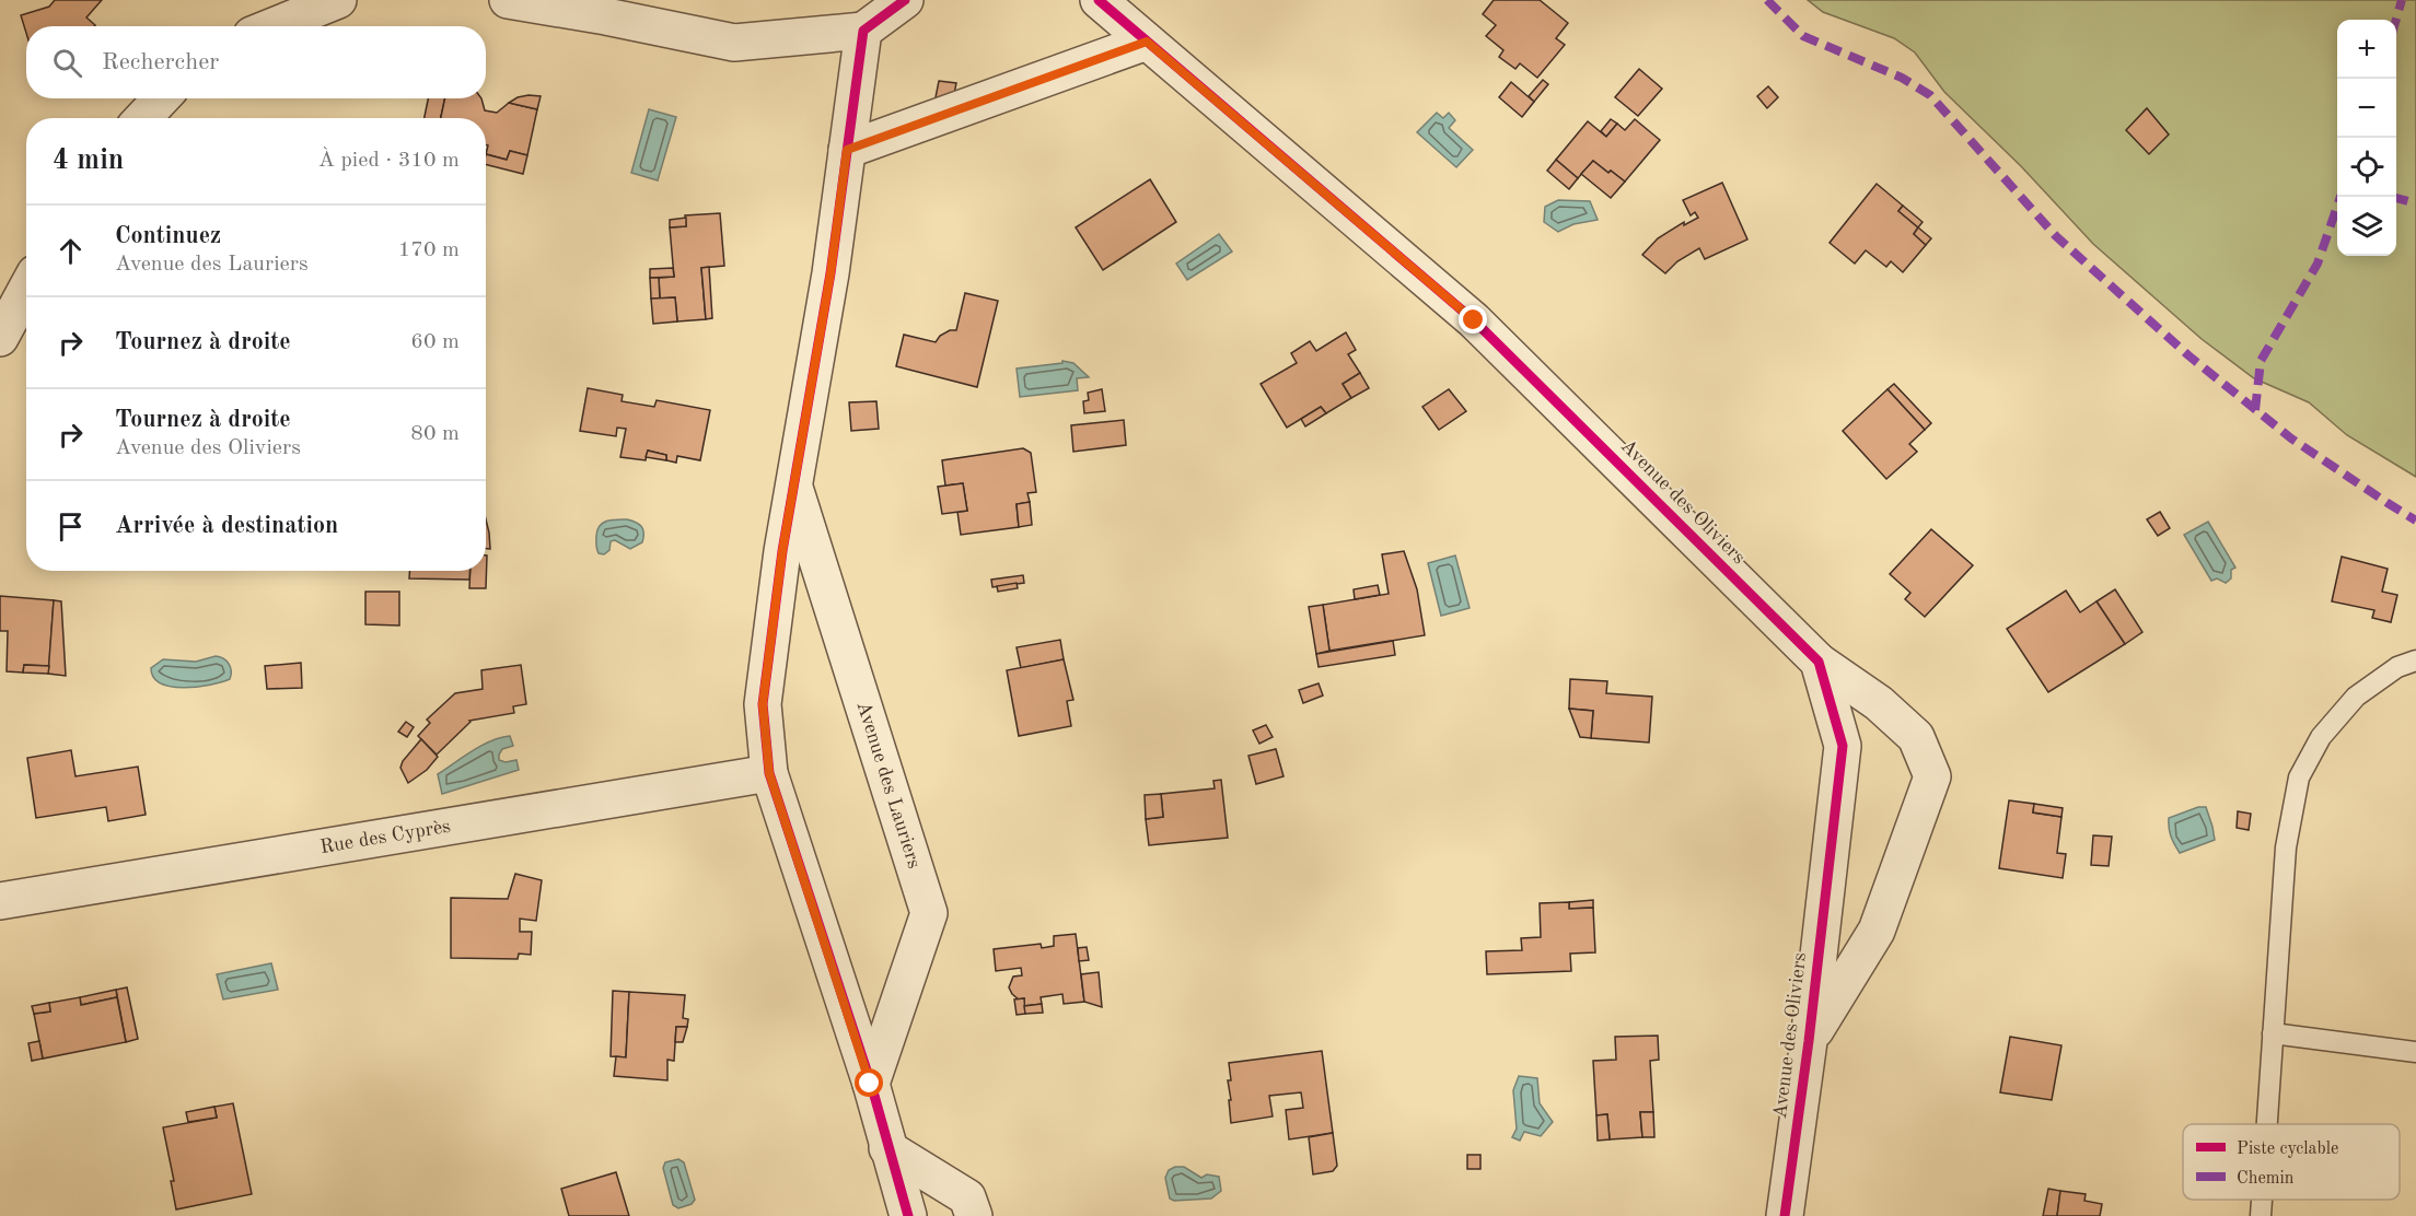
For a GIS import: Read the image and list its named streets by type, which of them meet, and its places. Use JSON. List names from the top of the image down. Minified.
{"streets":{"street":["Avenue des Oliviers","Avenue des Lauriers","Rue des Cyprès"]},"crossings":[["Avenue des Lauriers","Rue des Cyprès"]],"legend":["Piste cyclable","Chemin"],"page":{"map_buttons":["+","−"],"search":"Rechercher","heading":["4 min","À pied · 310 m"],"list":[["Continuez","Avenue des Lauriers","170 m"],["Tournez à droite","60 m"],["Tournez à droite","Avenue des Oliviers","80 m"],"Arrivée à destination"]}}
